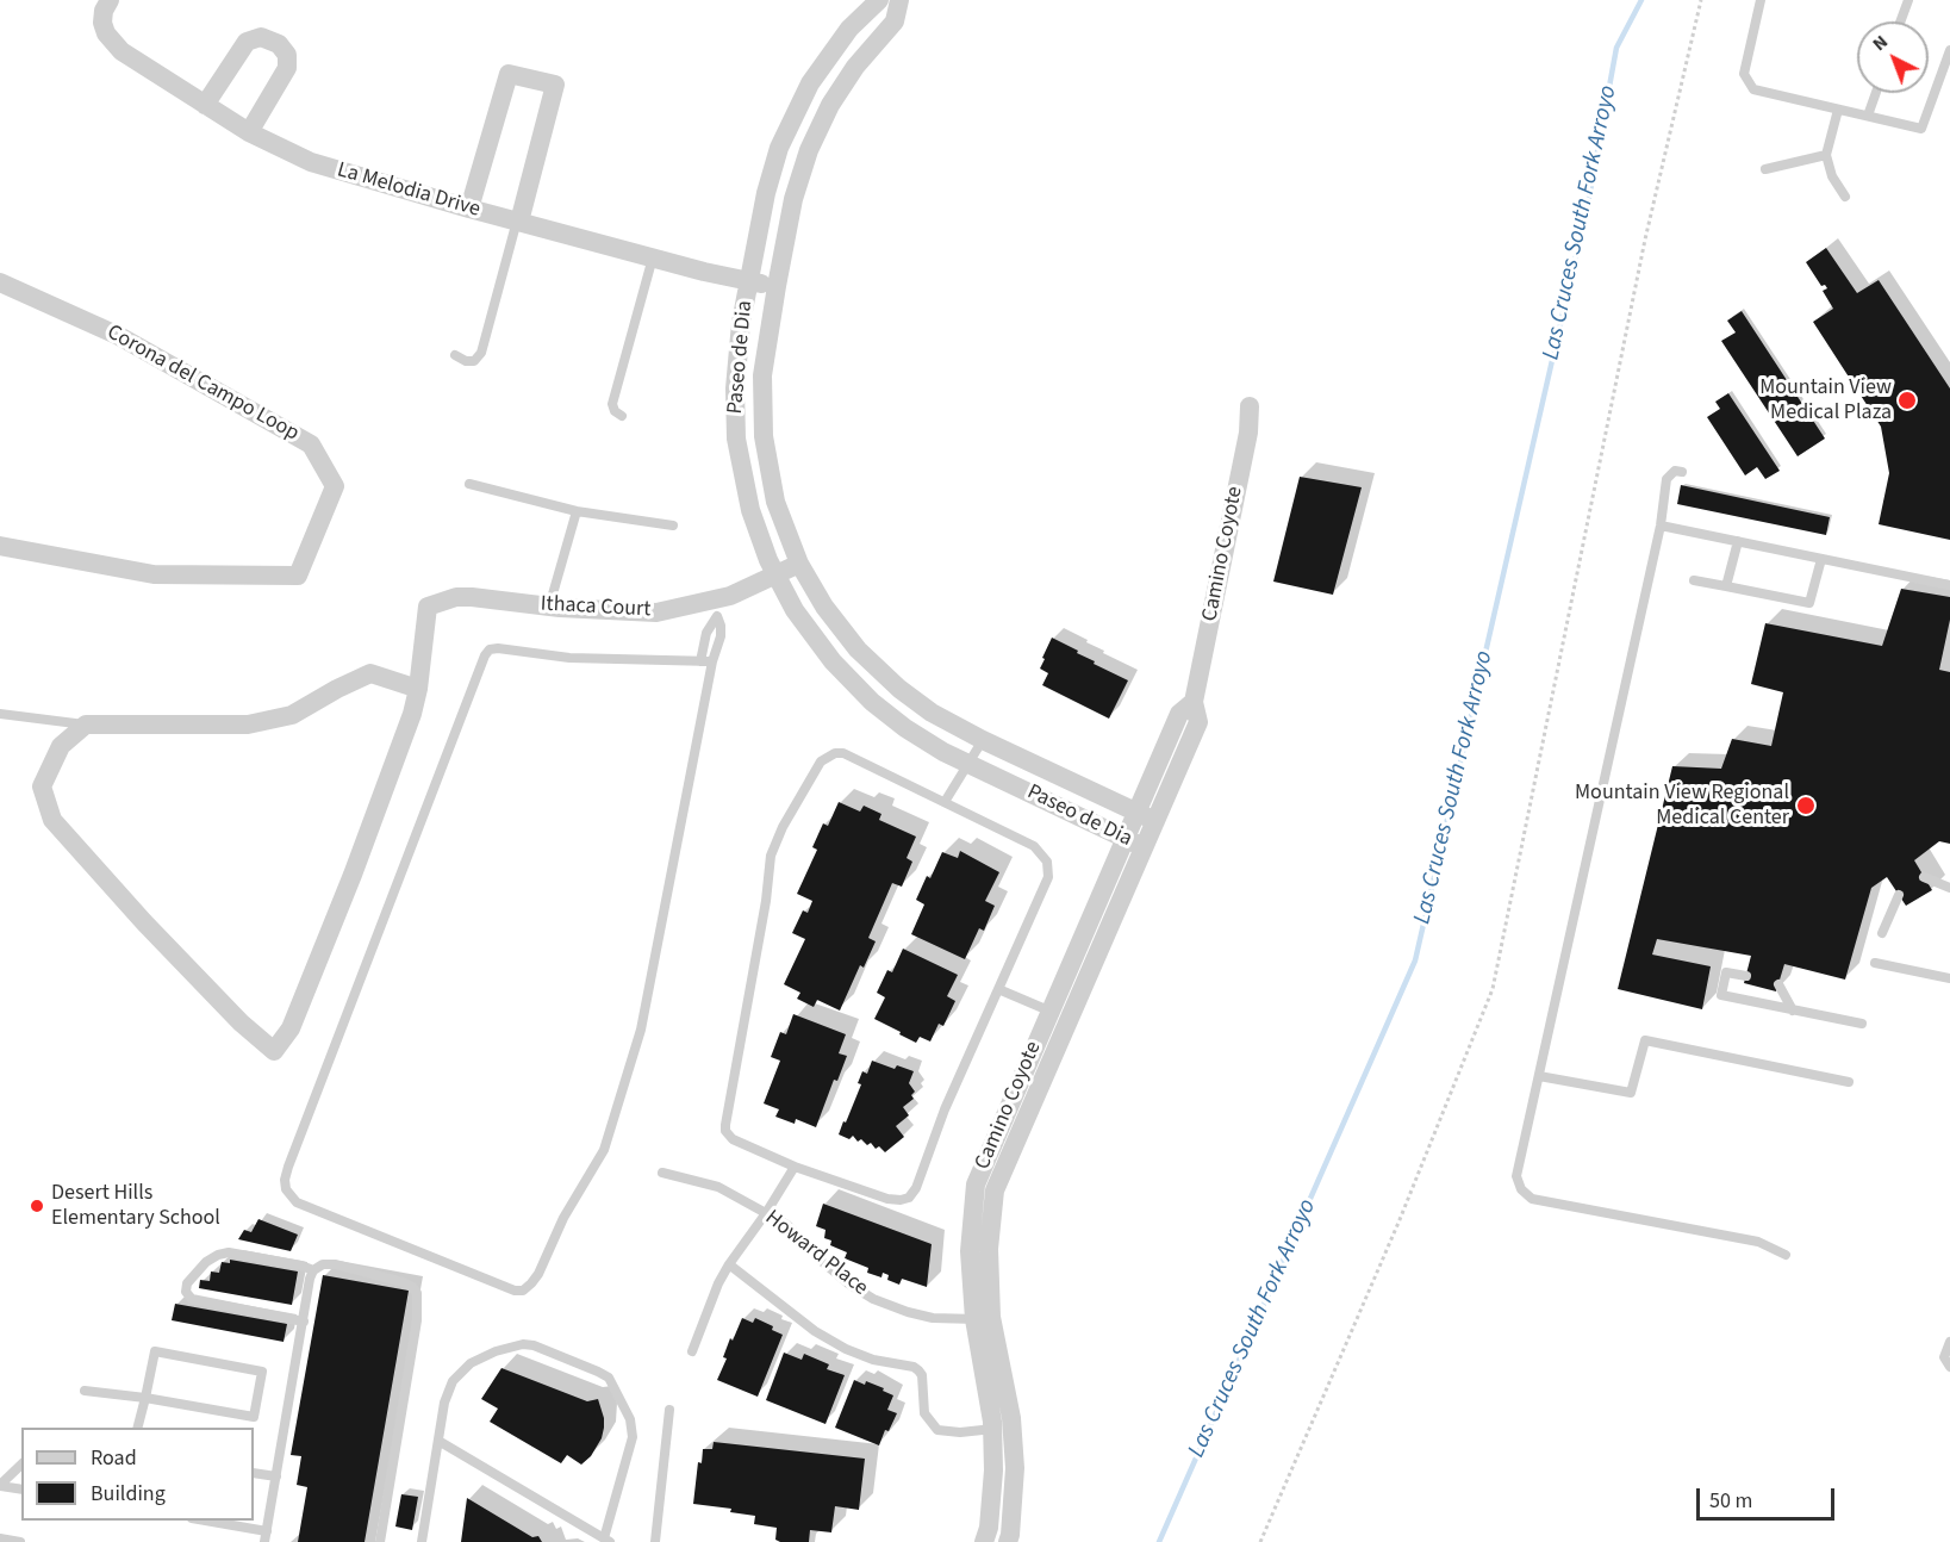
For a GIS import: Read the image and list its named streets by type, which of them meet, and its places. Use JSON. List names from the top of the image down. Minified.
{"streets":{"street":["La Melodia Drive","Paseo de Dia","Corona del Campo Loop","Camino Coyote","Ithaca Court"],"lane":["Howard Place"]},"crossings":[["La Melodia Drive","Paseo de Dia"],["Paseo de Dia","Camino Coyote"],["Paseo de Dia","Ithaca Court"],["Camino Coyote","Howard Place"]],"water":["Las Cruces South Fork Arroyo"],"places":["Mountain View Medical Plaza","Mountain View Regional Medical Center","Desert Hills Elementary School"],"legend":["Road","Building"],"scale_bar":"50 m","north":"top left"}
